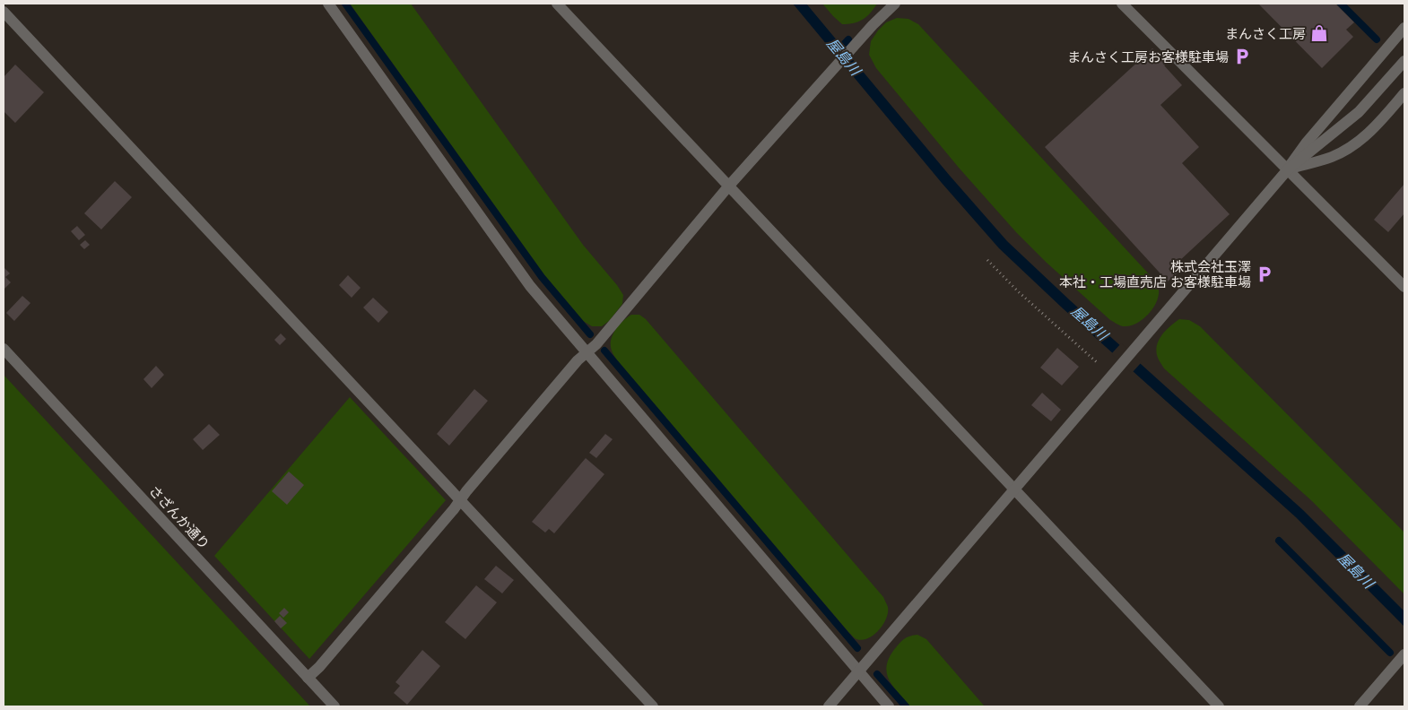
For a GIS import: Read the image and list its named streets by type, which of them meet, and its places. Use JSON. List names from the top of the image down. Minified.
{"streets":{"street":["さざんか通り"]},"water":["屋島川"],"places":{"shop":["まんさく工房"],"parking":["まんさく工房お客様駐車場","株式会社玉澤 本社・工場直売店 お客様駐車場"]}}
